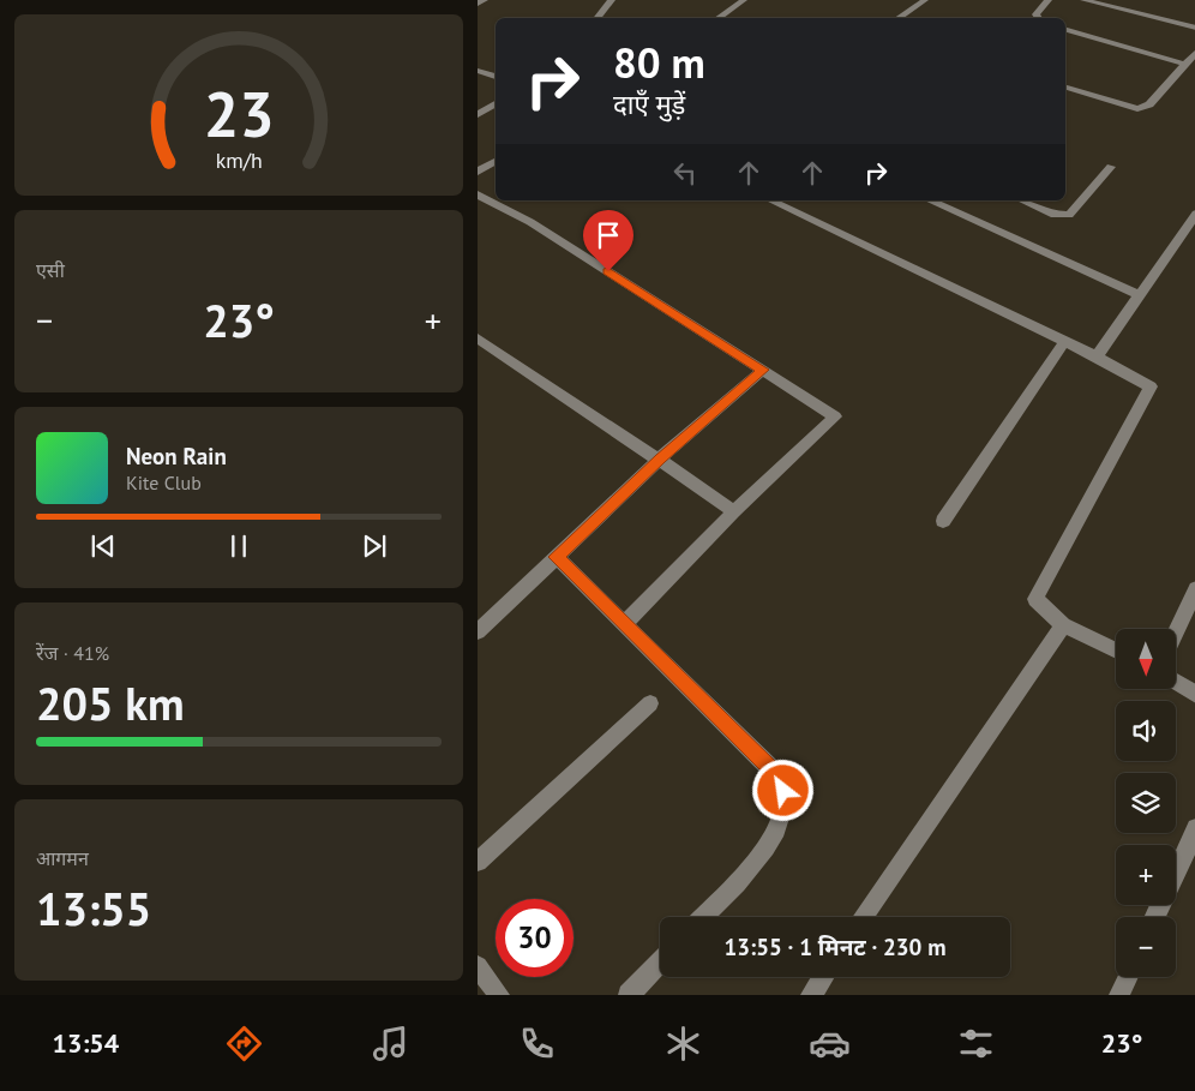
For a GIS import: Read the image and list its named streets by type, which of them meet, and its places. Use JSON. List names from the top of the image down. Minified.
{"north":"bottom","page":{"turn":["80 m","दाएँ मुड़ें"],"tile":["एसी",["रेंज · 41%","205 km"],["आगमन","13:55"]],"heat":["−","23°","+"],"song":["Neon Rain","Kite Club"],"map_buttons":["+","−"],"limit":"30","trip":"13:55 · 1 मिनट · 230 m","tabs":["13:54","23°"],"gauge":["23","km/h"]}}
